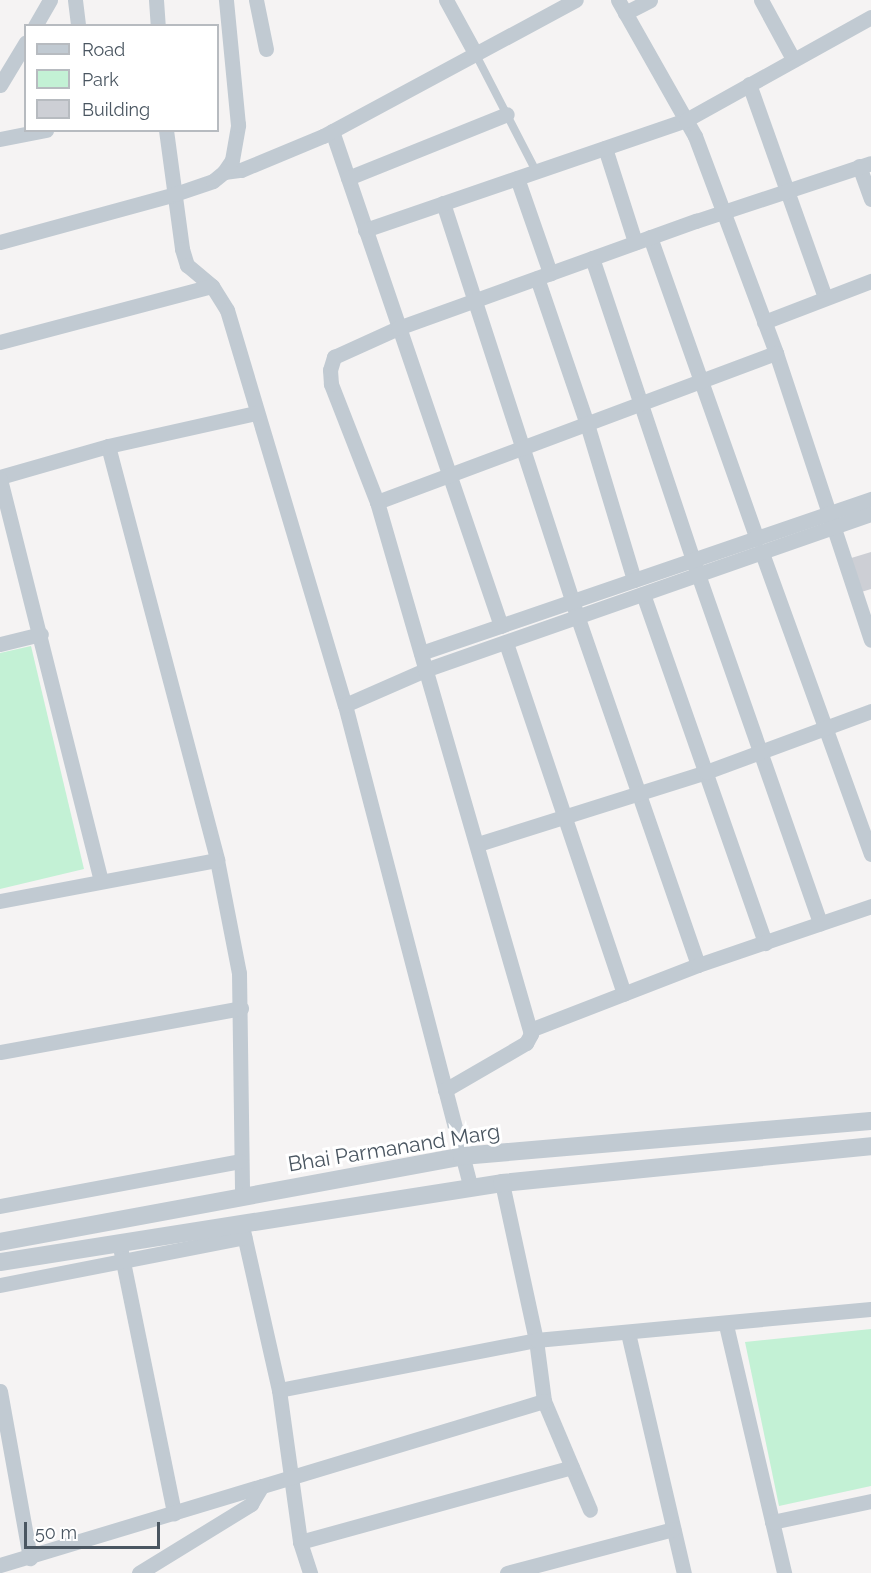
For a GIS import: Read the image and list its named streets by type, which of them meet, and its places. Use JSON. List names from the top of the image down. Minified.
{"streets":{"street":["Bhai Parmanand Marg"]},"legend":["Road","Park","Building"],"scale_bar":"50 m"}
